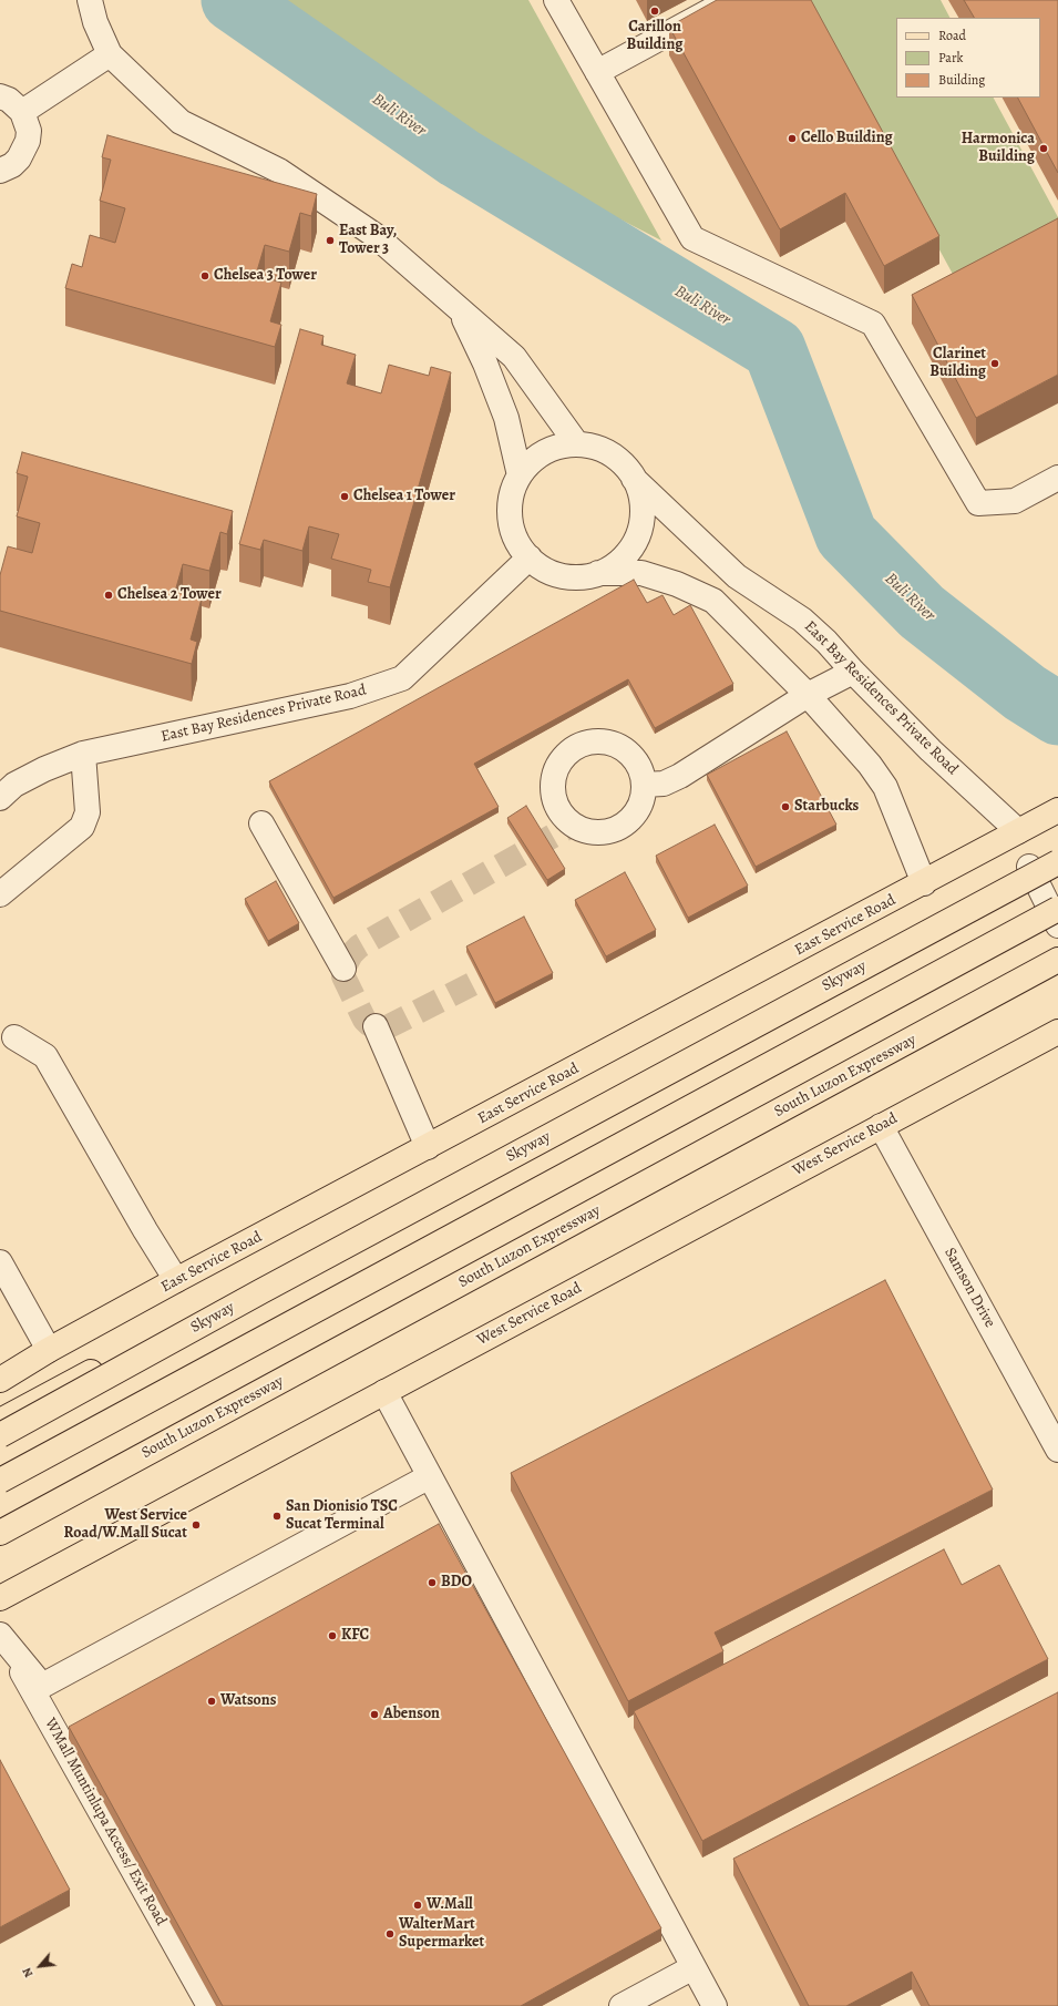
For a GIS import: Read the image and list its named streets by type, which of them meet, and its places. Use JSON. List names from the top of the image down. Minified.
{"streets":{"main road":["East Service Road","Skyway","South Luzon Expressway","West Service Road"],"street":["East Bay Residences Private Road","Samson Drive","WMall Muntinlupa Access/ Exit Road"]},"crossings":[["East Bay Residences Private Road","East Service Road"],["West Service Road","Samson Drive"]],"water":["Buli River"],"places":["Carillon Building","Cello Building","Harmonica Building","East Bay, Tower 3","Chelsea 3 Tower","Clarinet Building","Chelsea 1 Tower","Chelsea 2 Tower","Starbucks","San Dionisio TSC Sucat Terminal","West Service Road/W.Mall Sucat","BDO","KFC","Watsons","Abenson","W.Mall","WalterMart Supermarket"],"legend":["Road","Park","Building"],"north":"bottom left"}
